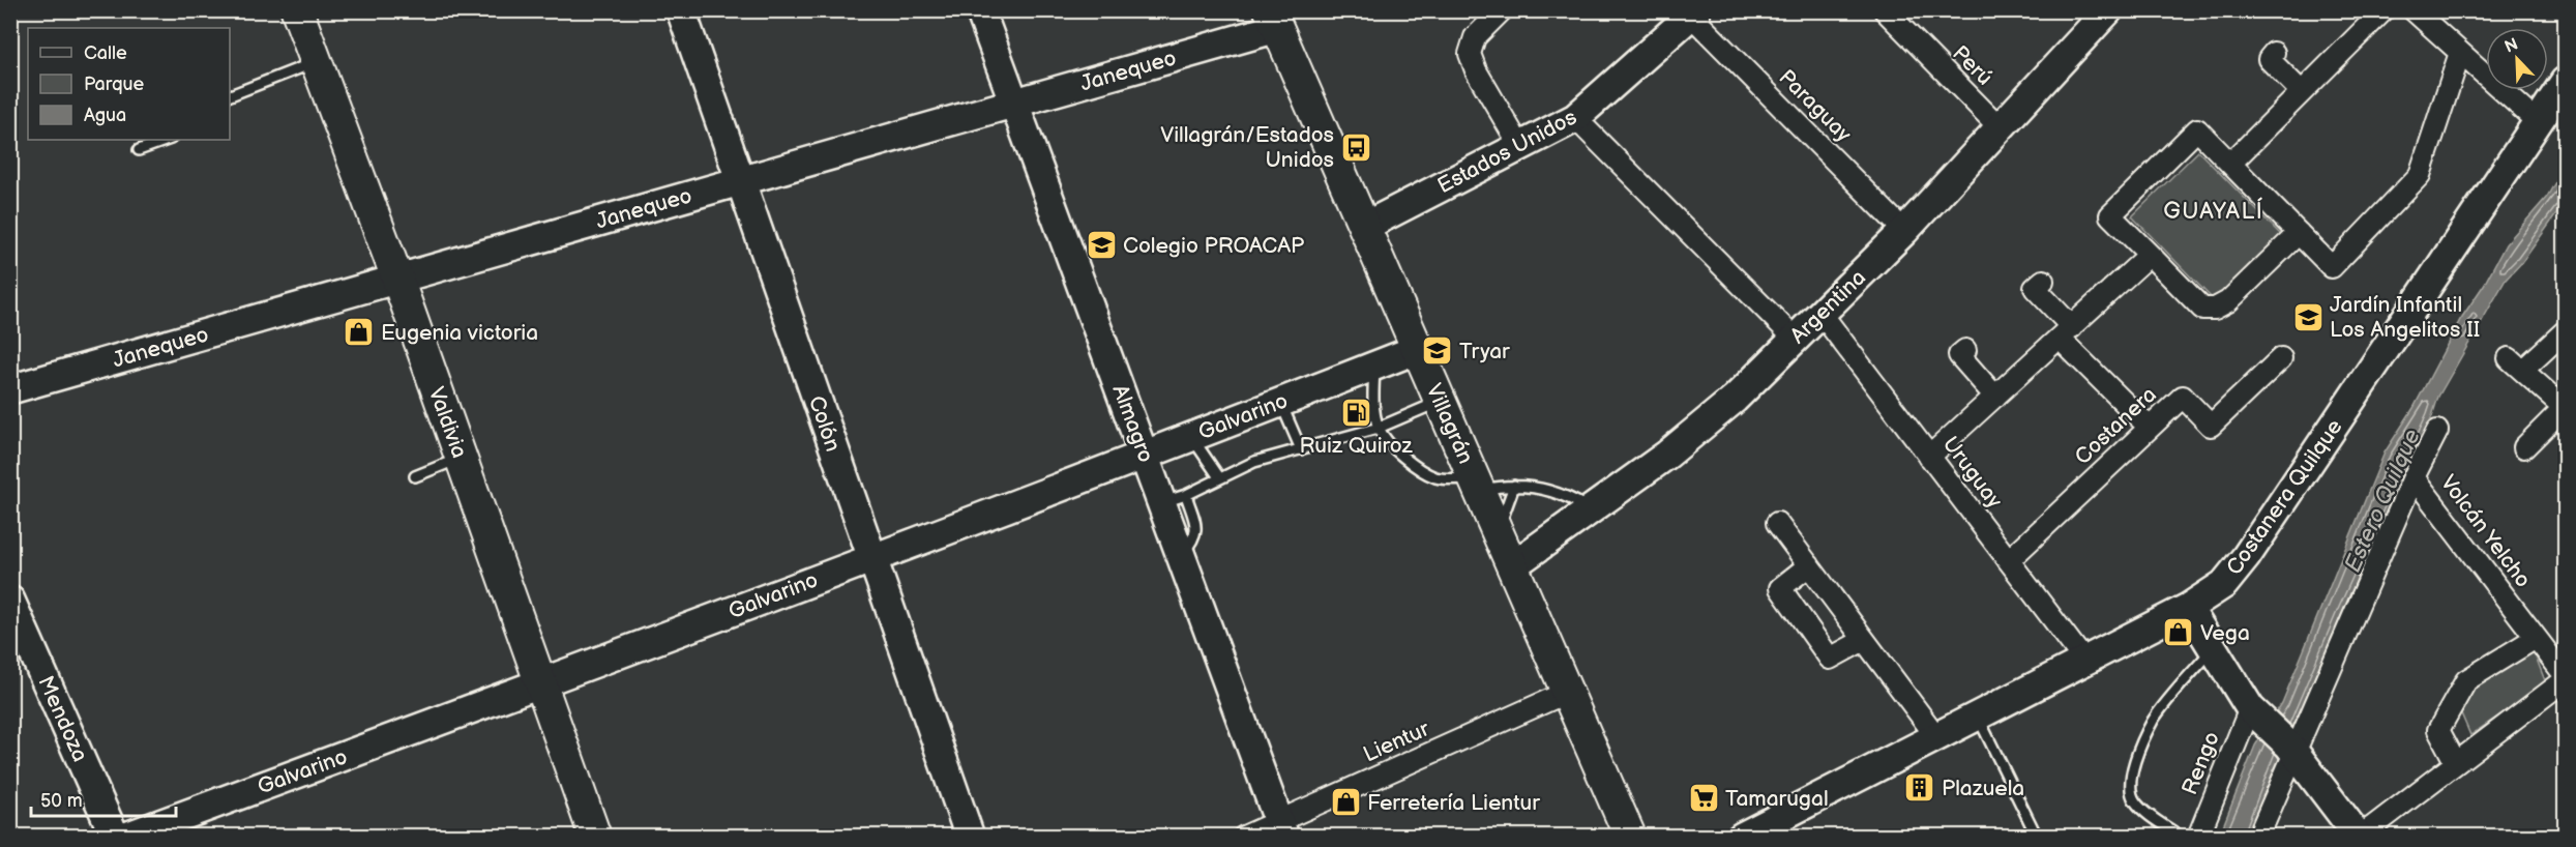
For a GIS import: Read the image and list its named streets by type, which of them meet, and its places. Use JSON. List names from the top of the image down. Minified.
{"streets":{"main road":["Valdivia","Villagrán"],"street":["Perú","Janequeo","Paraguay","Estados Unidos","Argentina","Galvarino","Colón","Almagro","Costanera","Uruguay","Costanera Quilque","Volcán Yelcho","Mendoza","Lientur","Rengo"]},"crossings":[["Perú","Argentina"],["Janequeo","Valdivia"],["Janequeo","Colón"],["Janequeo","Almagro"],["Janequeo","Villagrán"],["Paraguay","Estados Unidos"],["Paraguay","Argentina"],["Estados Unidos","Villagrán"],["Argentina","Villagrán"],["Argentina","Uruguay"],["Galvarino","Valdivia"],["Galvarino","Colón"],["Galvarino","Almagro"],["Galvarino","Villagrán"],["Almagro","Lientur"],["Villagrán","Lientur"],["Costanera","Uruguay"],["Uruguay","Costanera Quilque"]],"districts":["GUAYALÍ"],"water":["Estero Quilque"],"places":{"bus stop":["Villagrán/Estados Unidos"],"school or university":["Colegio PROACAP","Jardín Infantil Los Angelitos II","Tryar"],"shop":["Eugenia victoria","Vega","Ferretería Lientur"],"fuel station":["Ruiz Quiroz"],"building":["Plazuela"],"supermarket":["Tamarugal"]},"legend":["Calle","Parque","Agua"],"scale_bar":"50 m","north":"top left"}
